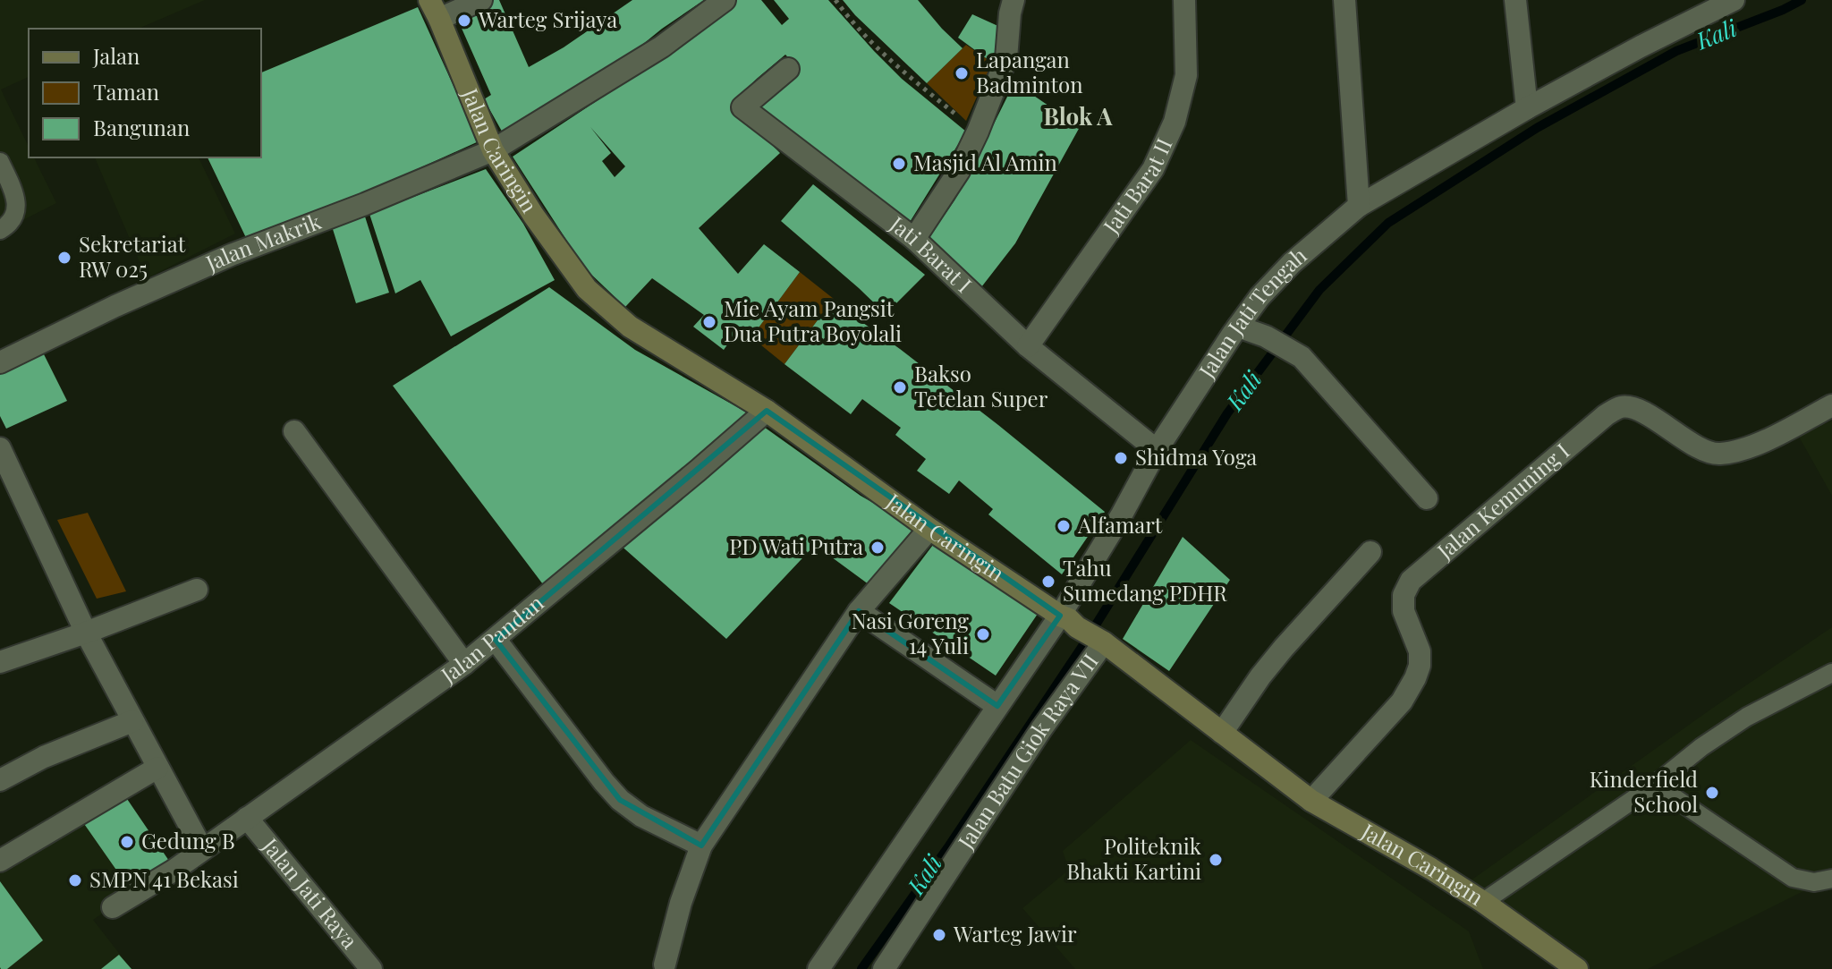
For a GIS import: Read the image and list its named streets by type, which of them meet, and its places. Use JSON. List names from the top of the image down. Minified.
{"streets":{"main road":["Jalan Caringin"],"street":["Jati Barat II","Jalan Makrik","Jati Barat I","Jalan Jati Tengah","Jalan Kemuning I","Jalan Pandan","Jalan Batu Giok Raya VII","Jalan Jati Raya"]},"crossings":[["Jalan Caringin","Jalan Makrik"],["Jalan Caringin","Jalan Jati Tengah"],["Jalan Caringin","Jalan Kemuning I"],["Jalan Caringin","Jalan Pandan"],["Jalan Caringin","Jalan Batu Giok Raya VII"],["Jati Barat II","Jati Barat I"],["Jati Barat I","Jalan Jati Tengah"],["Jalan Pandan","Jalan Jati Raya"]],"districts":["Blok A"],"water":["Kali"],"places":["Warteg Srijaya","Lapangan Badminton","Masjid Al Amin","Sekretariat RW 025","Mie Ayam Pangsit Dua Putra Boyolali","Bakso Tetelan Super","Shidma Yoga","Alfamart","PD Wati Putra","Tahu Sumedang PDHR","Nasi Goreng 14 Yuli","Kinderfield School","Gedung B","Politeknik Bhakti Kartini","SMPN 41 Bekasi","Warteg Jawir"],"legend":["Jalan","Taman","Bangunan"]}
